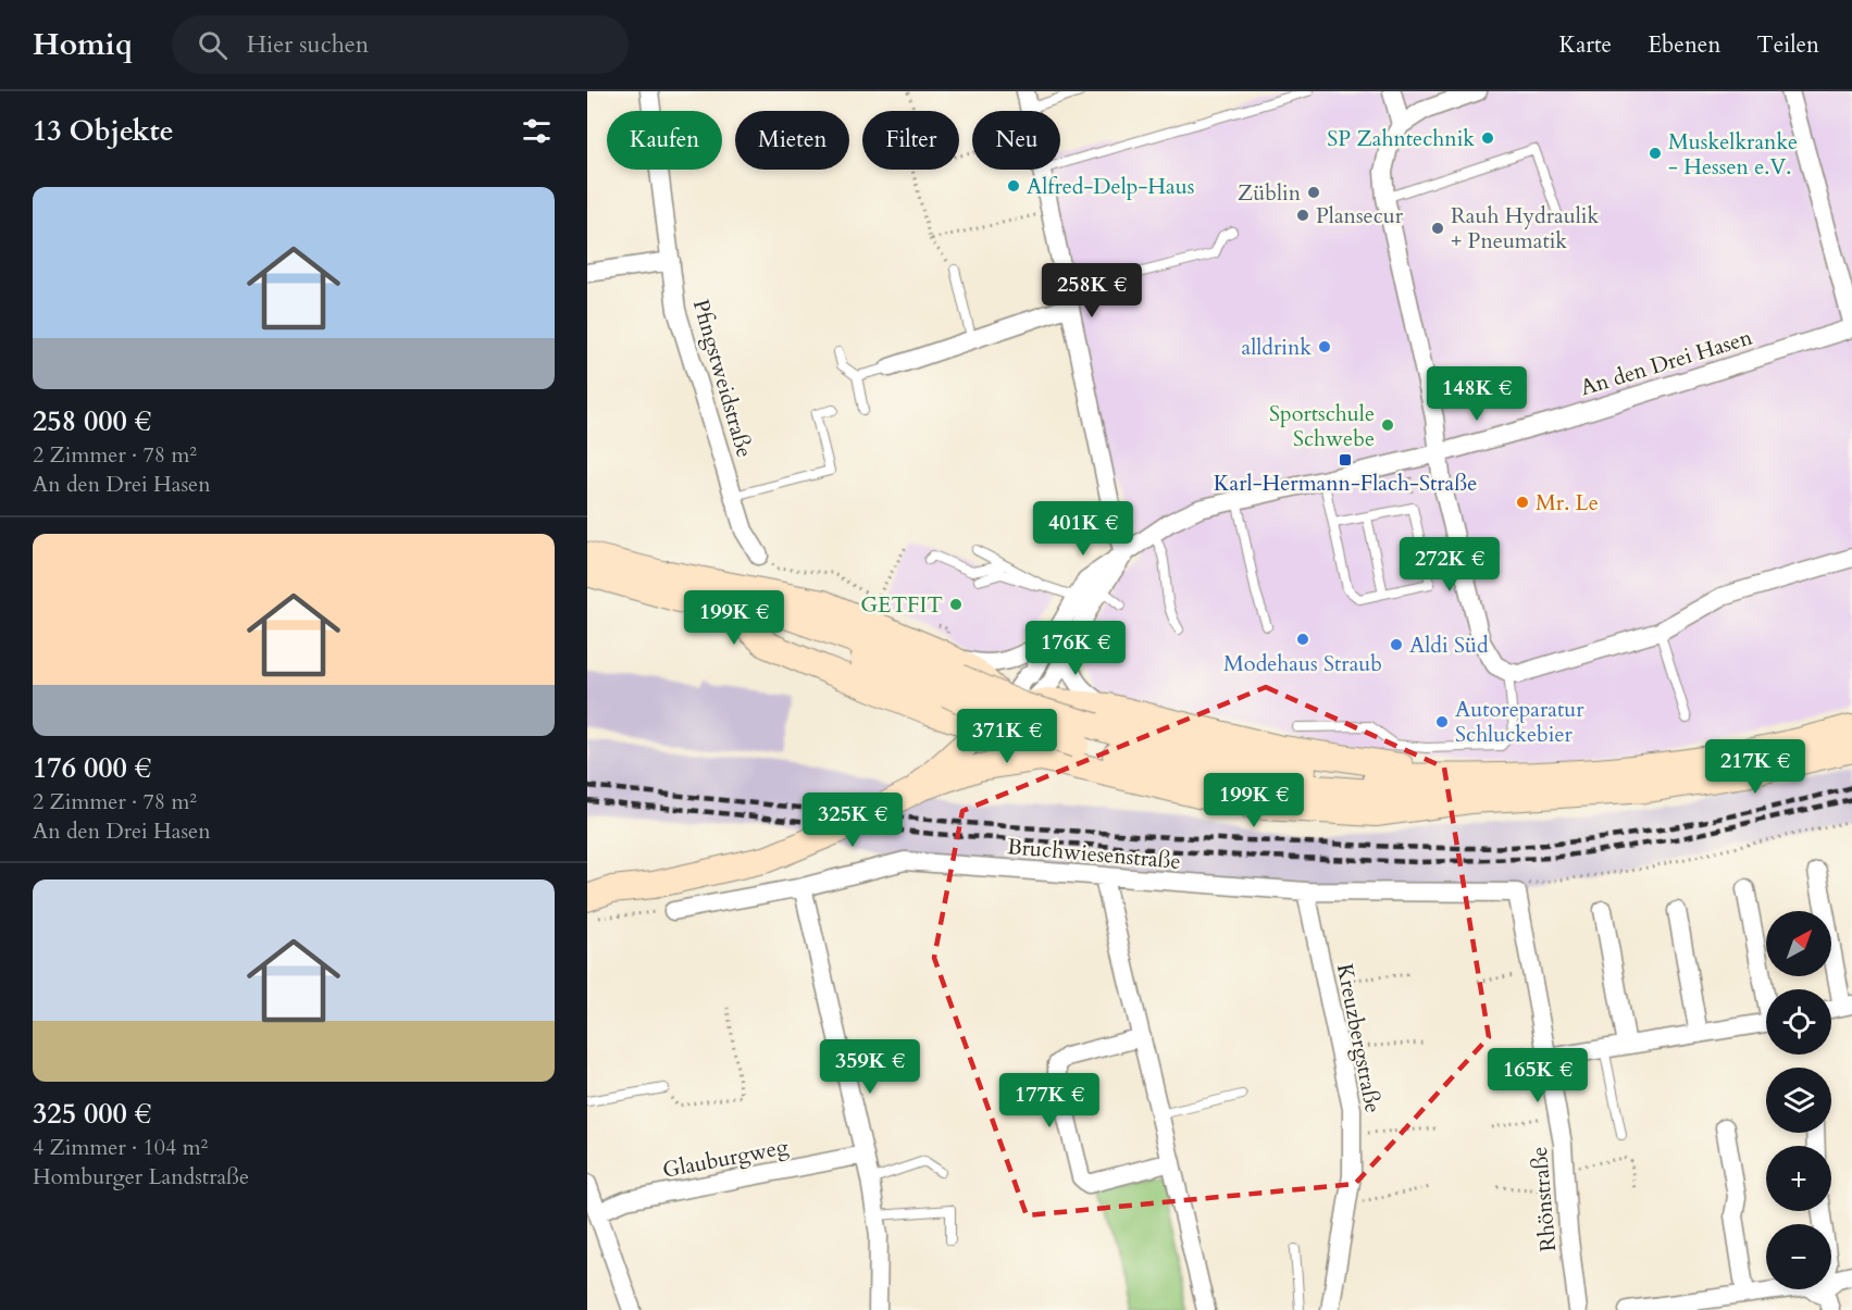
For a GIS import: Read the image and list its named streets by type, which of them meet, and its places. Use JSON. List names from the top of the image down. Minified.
{"streets":{"street":["An den Drei Hasen","Pfingstweidstraße","Bruchwiesenstraße","Kreuzbergstraße","Glauburgweg","Rhönstraße"]},"crossings":[["Bruchwiesenstraße","Kreuzbergstraße"],["Bruchwiesenstraße","Rhönstraße"]],"places":{"other":["SP Zahntechnik","Muskelkranke - Hessen e.V.","Alfred-Delp-Haus","Züblin","Plansecur","Rauh Hydraulik + Pneumatik","alldrink","Sportschule Schwebe","Mr. Le","GETFIT","Modehaus Straub","Aldi Süd","Autoreparatur Schluckebier"],"transit":["Karl-Hermann-Flach-Straße"]},"north":"top right","page":{"header":"Homiq","search":"Hier suchen","nav":["Karte","Ebenen","Teilen"],"heading":"13 Objekte","chip":["Kaufen","Mieten","Filter","Neu"],"list":[{"name":"258 000 €","note":"2 Zimmer · 78 m² · An den Drei Hasen"},{"name":"176 000 €","note":"2 Zimmer · 78 m² · An den Drei Hasen"},{"name":"325 000 €","note":"4 Zimmer · 104 m² · Homburger Landstraße"}],"price":["258K €","148K €","401K €","272K €","199K €","176K €","371K €","217K €","199K €","325K €","359K €","165K €","177K €"],"map_buttons":["+","−"]}}
